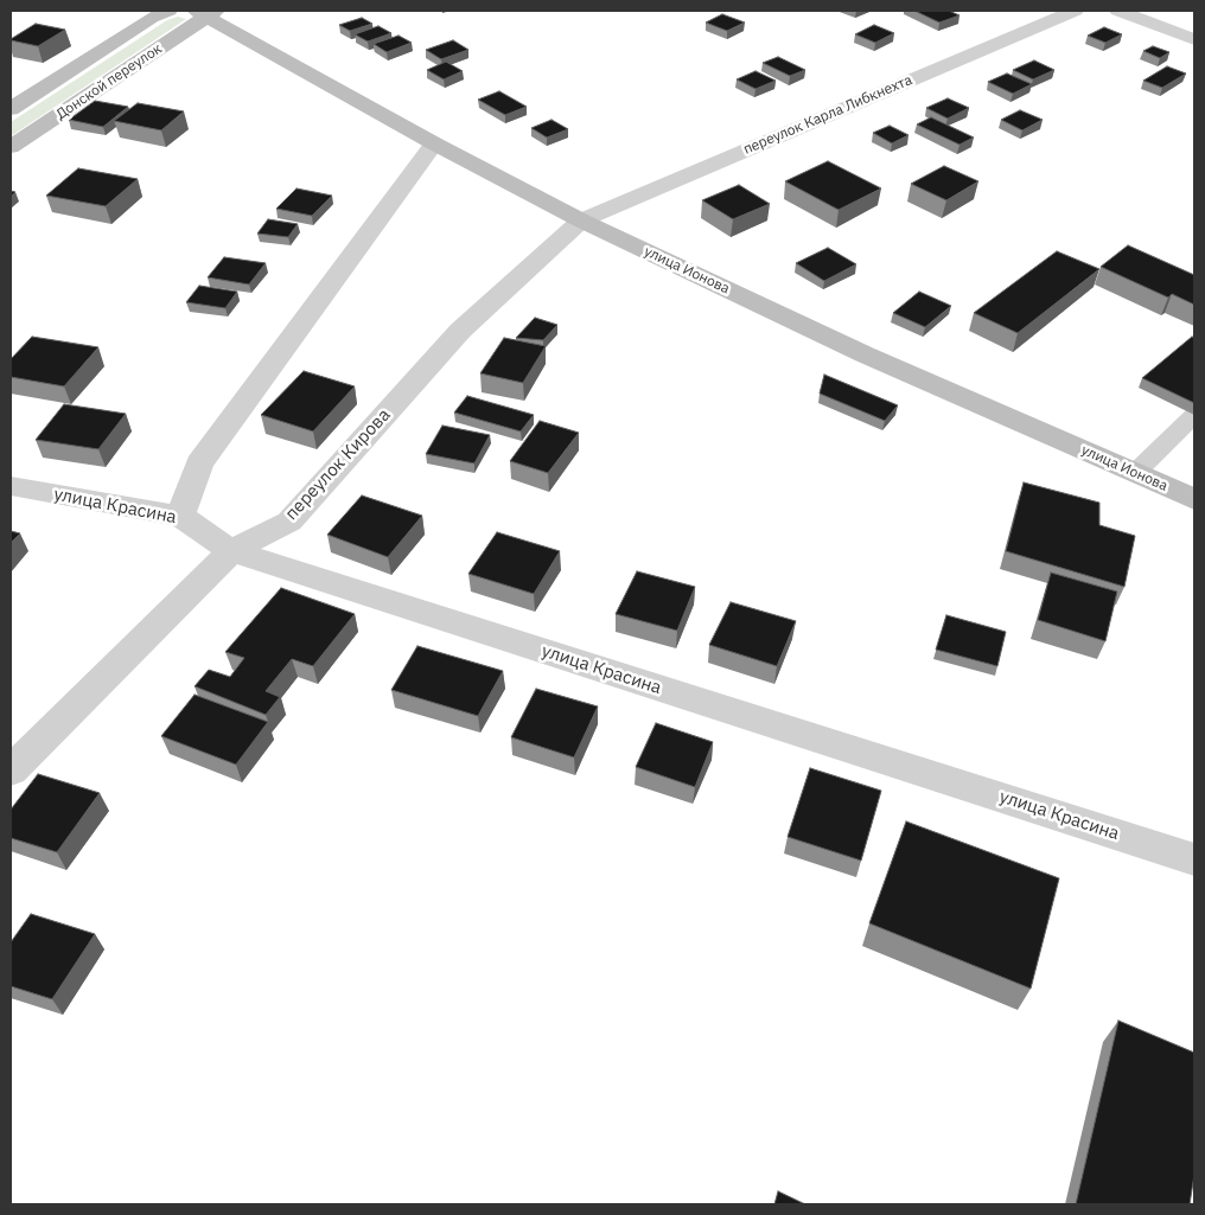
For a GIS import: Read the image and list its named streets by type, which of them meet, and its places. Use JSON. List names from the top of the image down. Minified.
{"streets":{"main road":["Донской переулок","улица Ионова"],"street":["переулок Карла Либкнехта","переулок Кирова","улица Красина"]},"crossings":[["Донской переулок","улица Ионова"],["переулок Карла Либкнехта","улица Ионова"],["переулок Карла Либкнехта","переулок Кирова"],["улица Ионова","переулок Кирова"],["переулок Кирова","улица Красина"]]}
